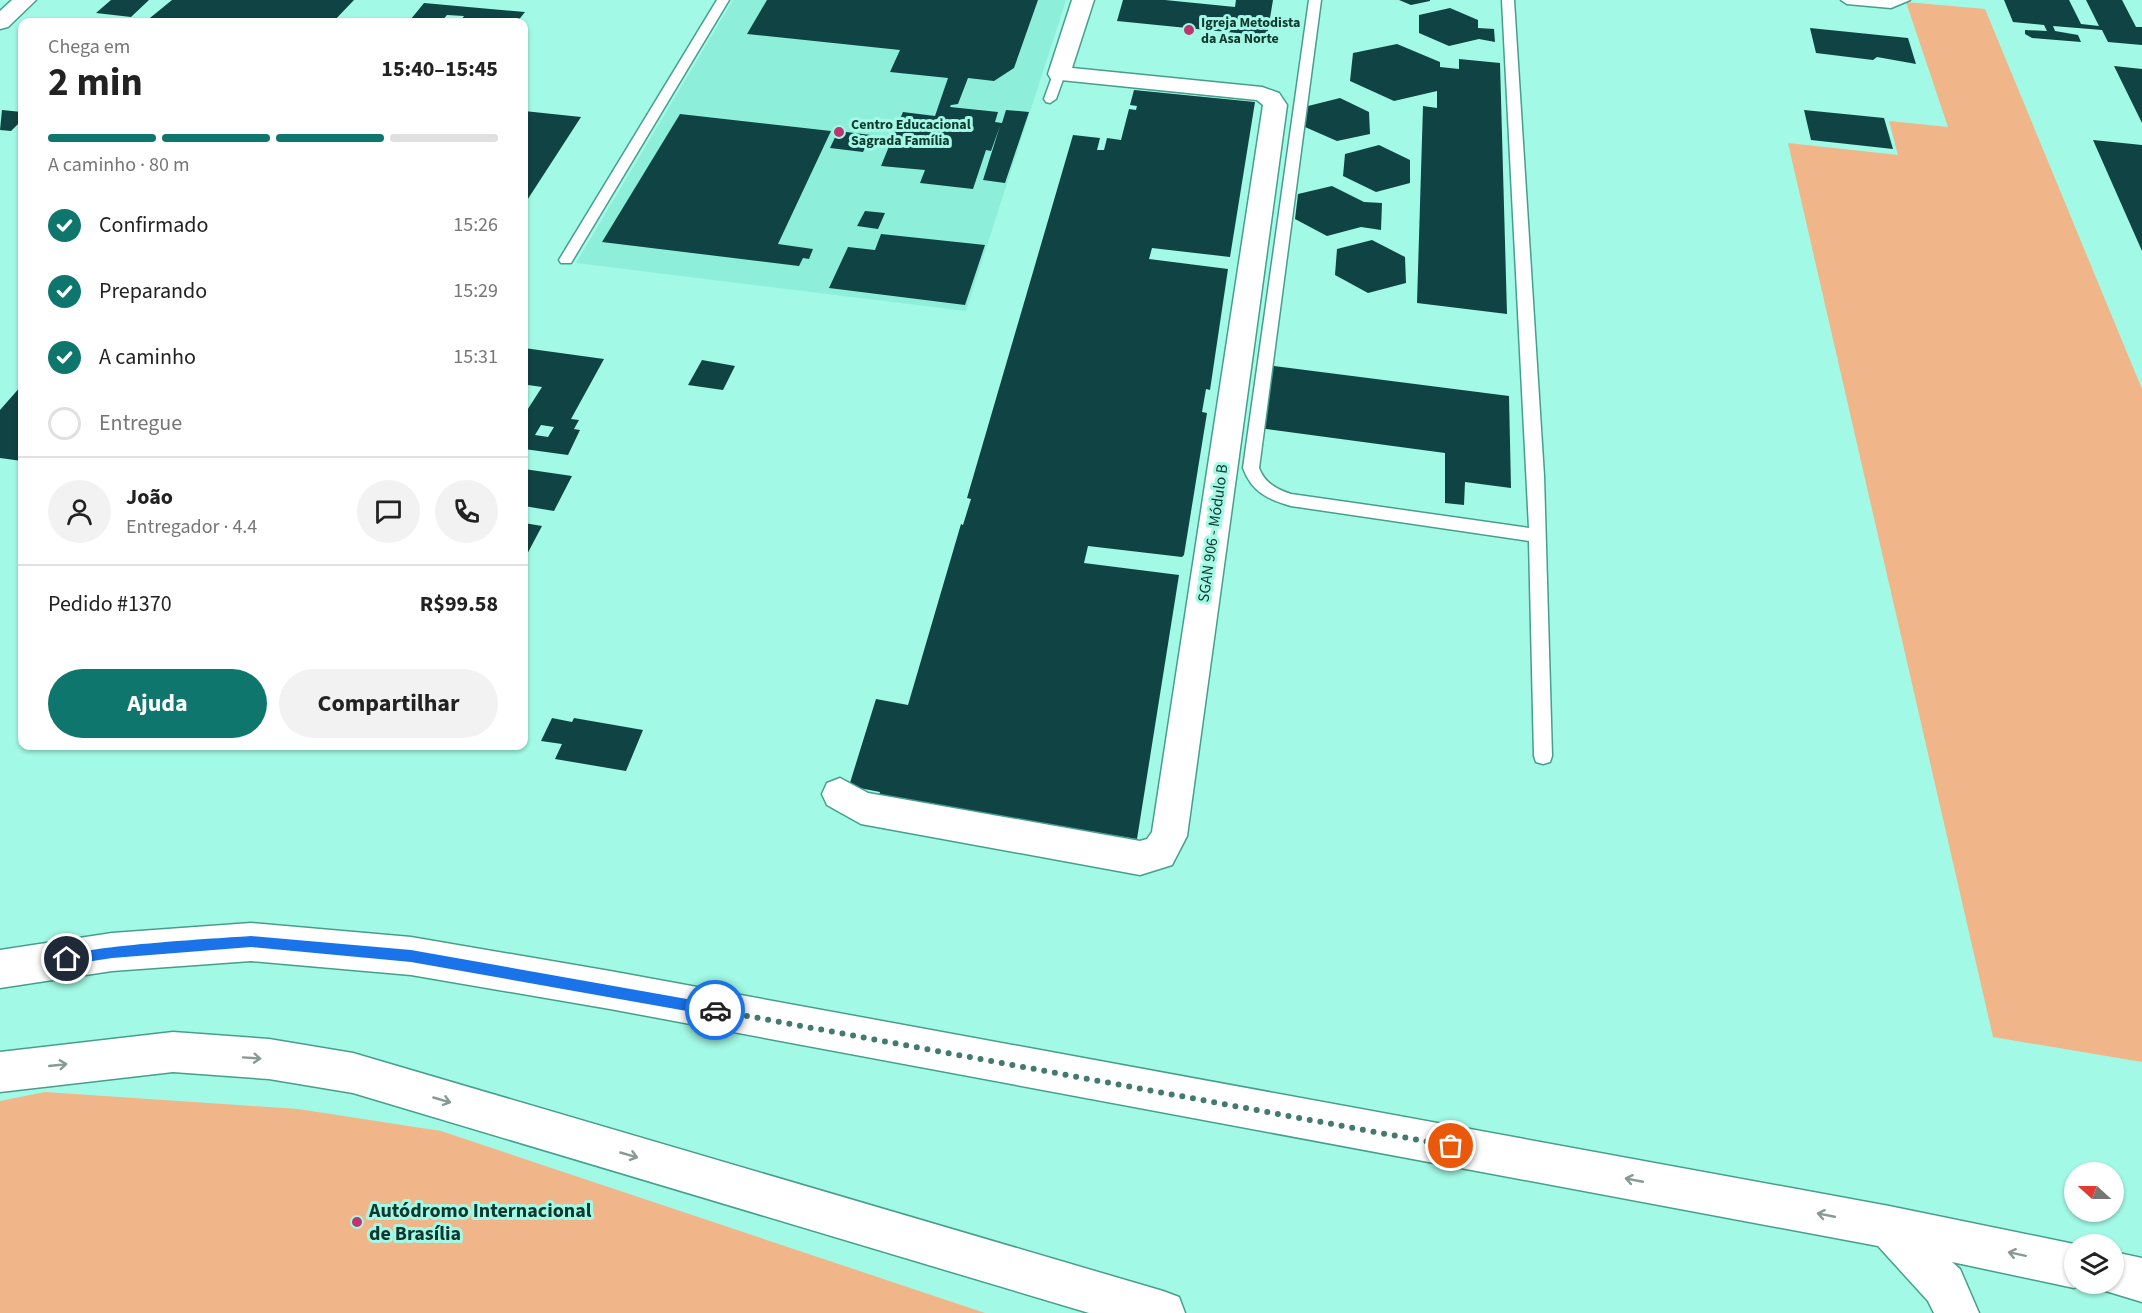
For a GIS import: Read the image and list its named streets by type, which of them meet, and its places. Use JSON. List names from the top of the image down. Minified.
{"streets":{"street":["SGAN 906 - Módulo B"]},"places":["Igreja Metodista da Asa Norte","Centro Educacional Sagrada Família","Autódromo Internacional de Brasília"],"north":"left","page":{"heading":["2 min","Chega em","15:40–15:45"],"panel":["João","Entregador · 4.4","Pedido #1370","R$99.58"],"bar":"A caminho · 80 m","list":[["Confirmado","15:26"],["Preparando","15:29"],["A caminho","15:31"],"Entregue"],"buttons":["Ajuda","Compartilhar"]}}
